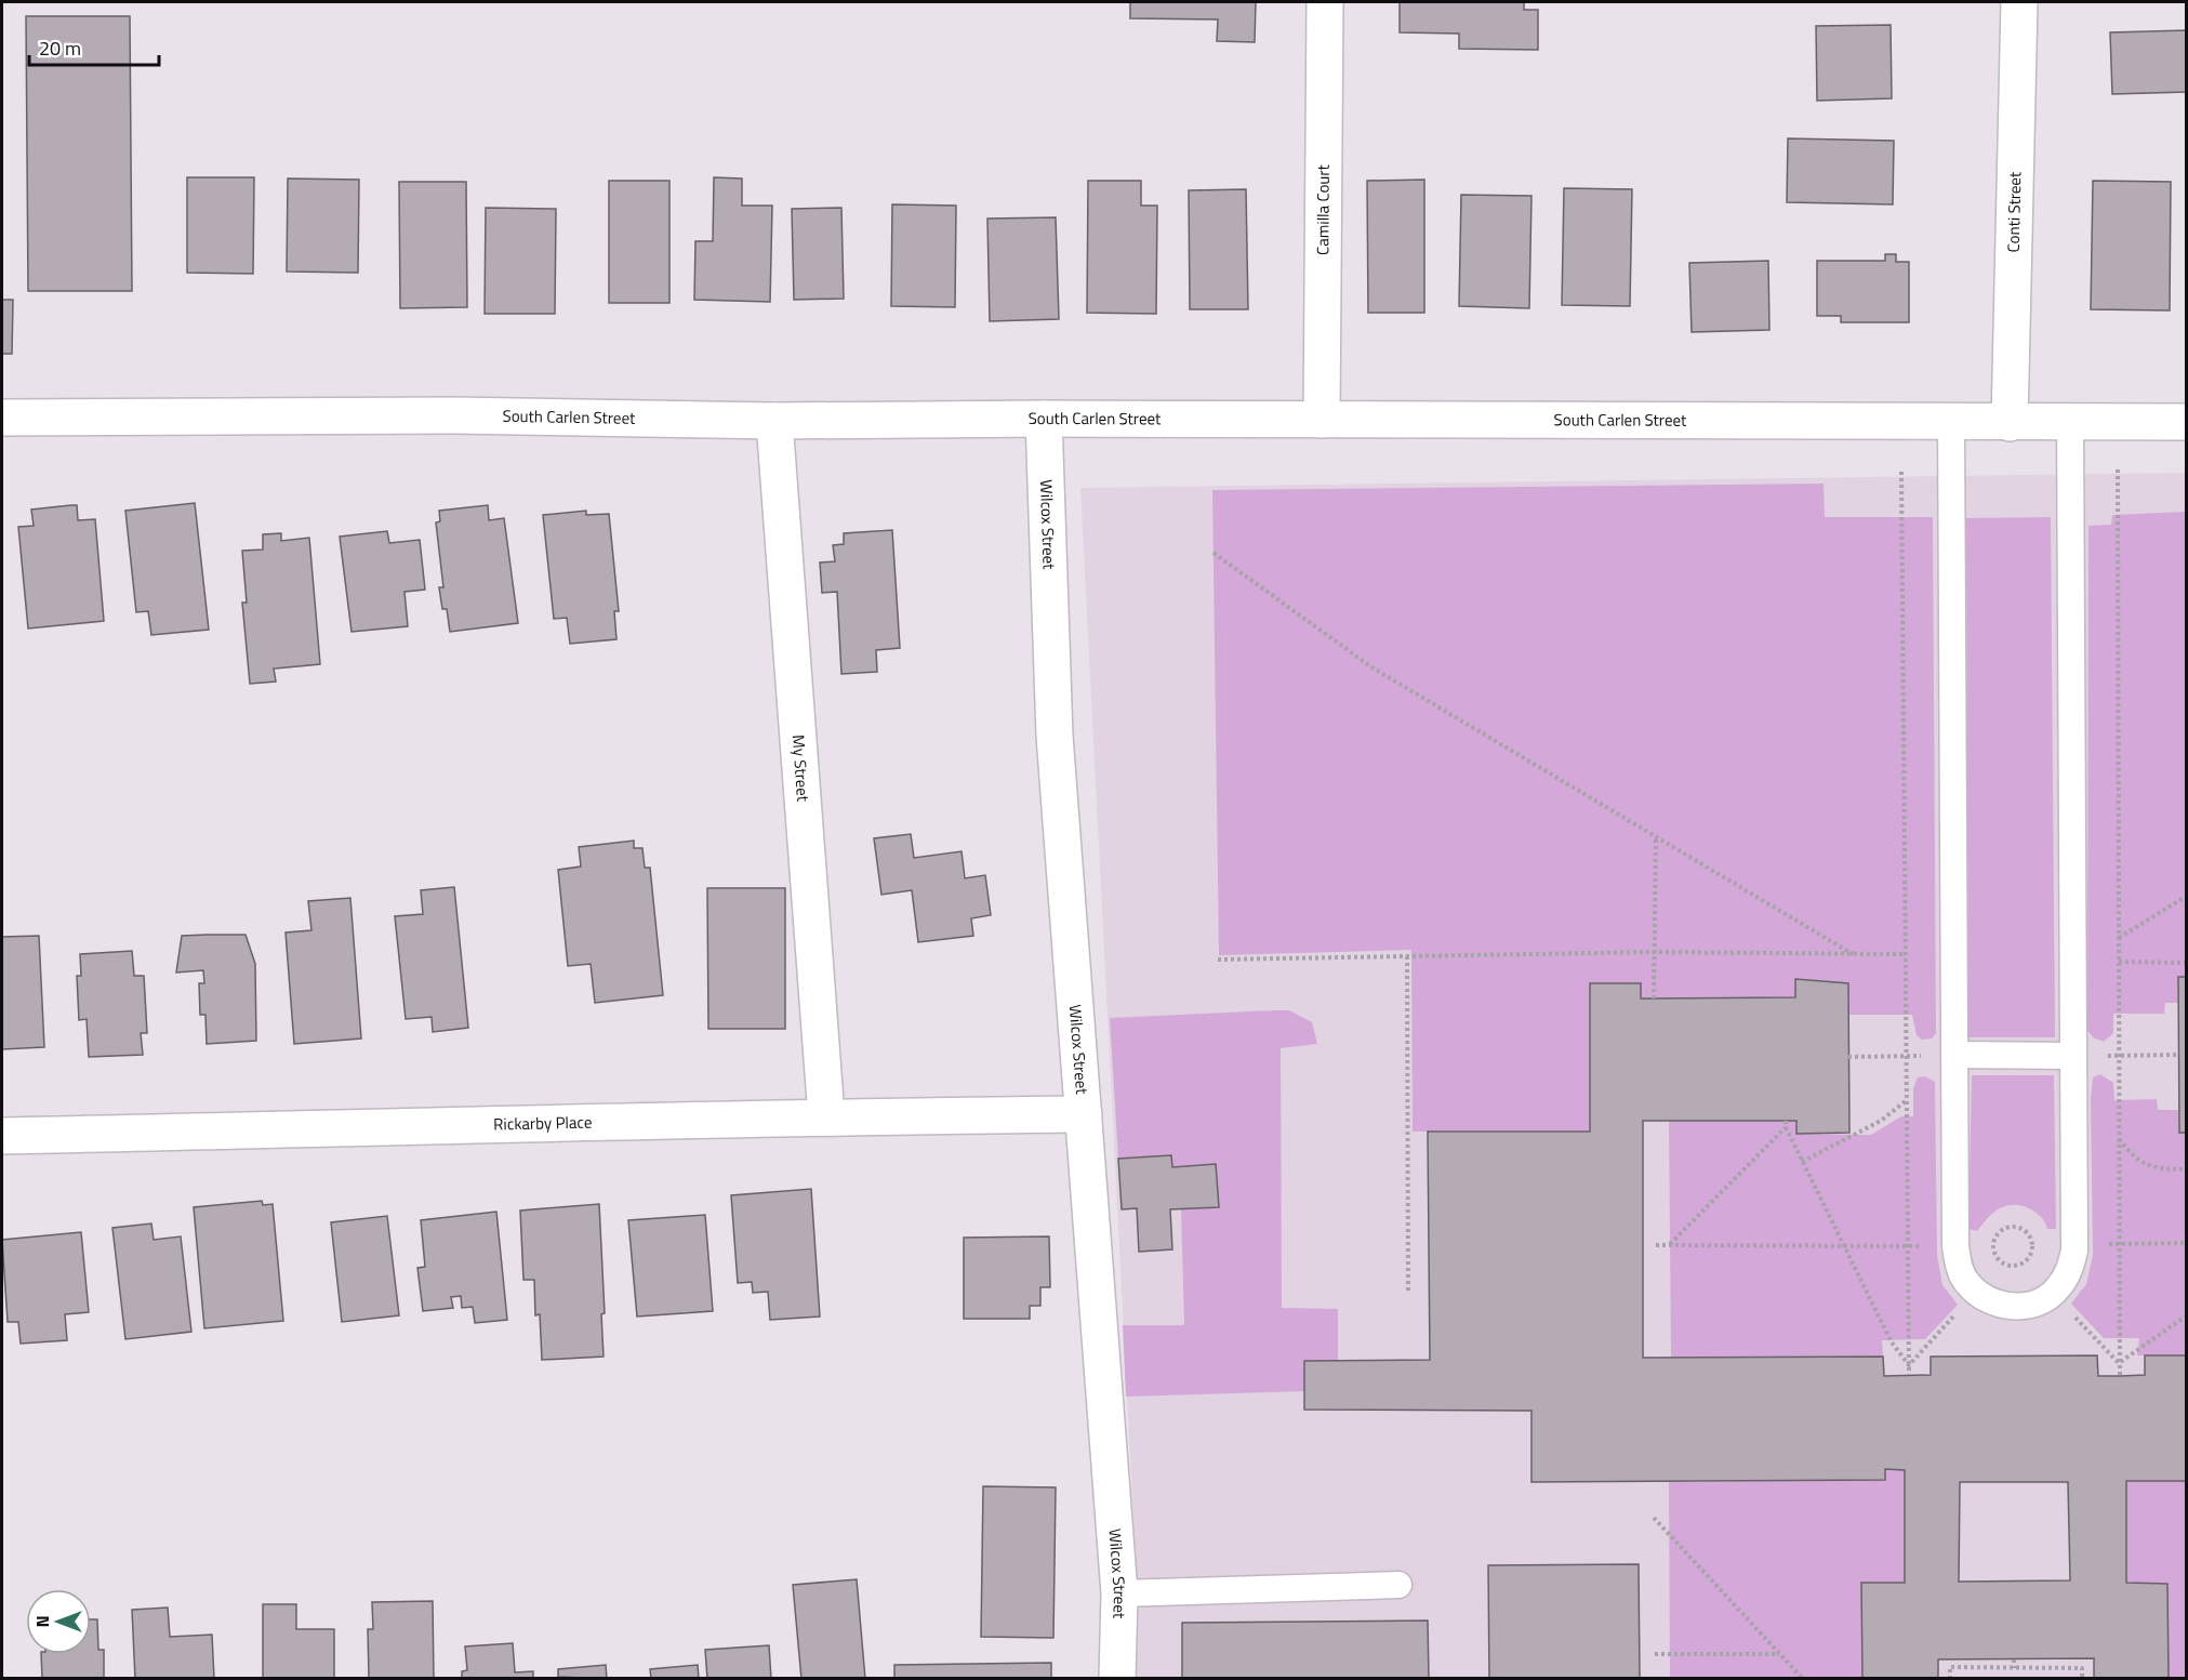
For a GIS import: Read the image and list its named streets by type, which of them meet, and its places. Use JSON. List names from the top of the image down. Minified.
{"streets":{"street":["Camilla Court","Conti Street","South Carlen Street","Wilcox Street","My Street","Rickarby Place"]},"crossings":[["Camilla Court","South Carlen Street"],["Conti Street","South Carlen Street"],["South Carlen Street","Wilcox Street"],["South Carlen Street","My Street"],["Wilcox Street","Rickarby Place"],["My Street","Rickarby Place"]],"scale_bar":"20 m","north":"left"}
